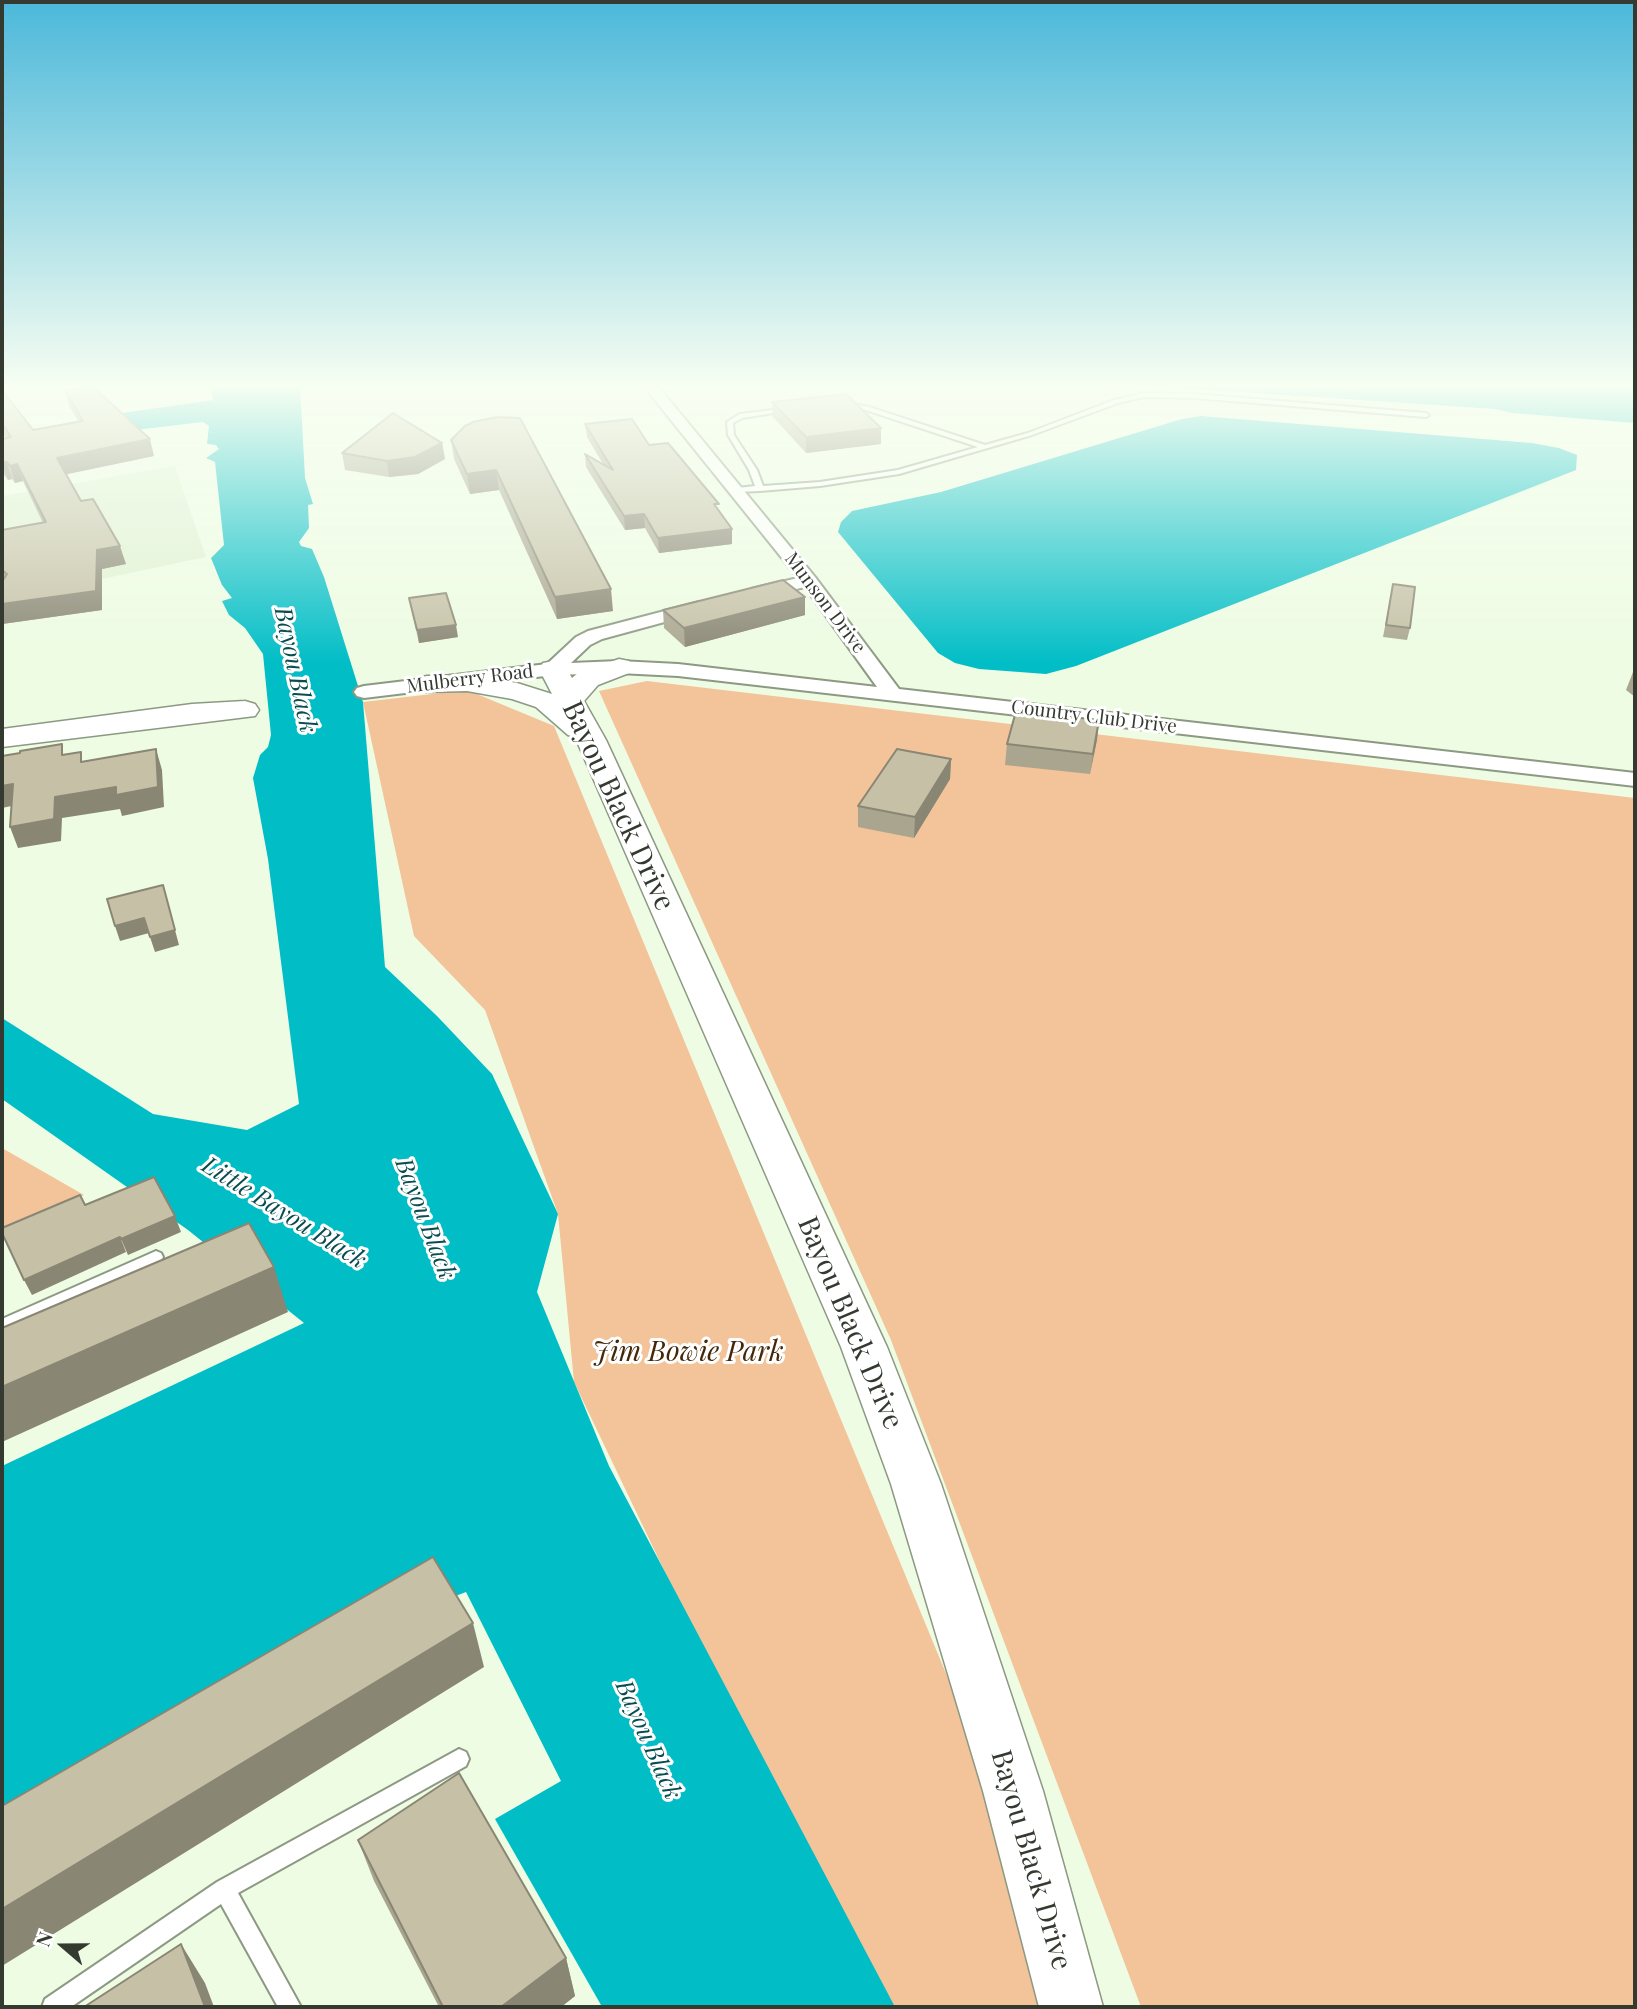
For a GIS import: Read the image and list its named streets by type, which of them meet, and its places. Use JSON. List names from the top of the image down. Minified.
{"streets":{"street":["Munson Drive","Mulberry Road","Country Club Drive","Bayou Black Drive"]},"crossings":[["Munson Drive","Mulberry Road"],["Munson Drive","Country Club Drive"],["Mulberry Road","Bayou Black Drive"]],"water":["Bayou Black","Little Bayou Black"],"parks":["Jim Bowie Park"],"north":"left"}
